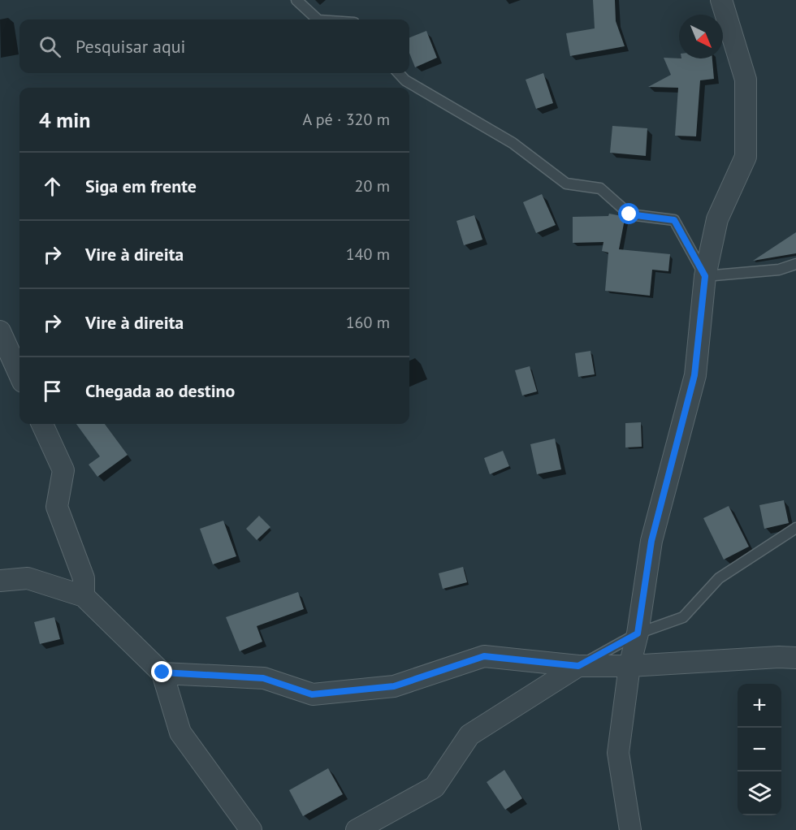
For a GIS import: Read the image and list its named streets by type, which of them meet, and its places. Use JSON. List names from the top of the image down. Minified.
{"north":"bottom right","page":{"search":"Pesquisar aqui","heading":["4 min","A pé · 320 m"],"list":[["Siga em frente","20 m"],["Vire à direita","140 m"],["Vire à direita","160 m"],"Chegada ao destino"],"map_buttons":["+","−"]}}
